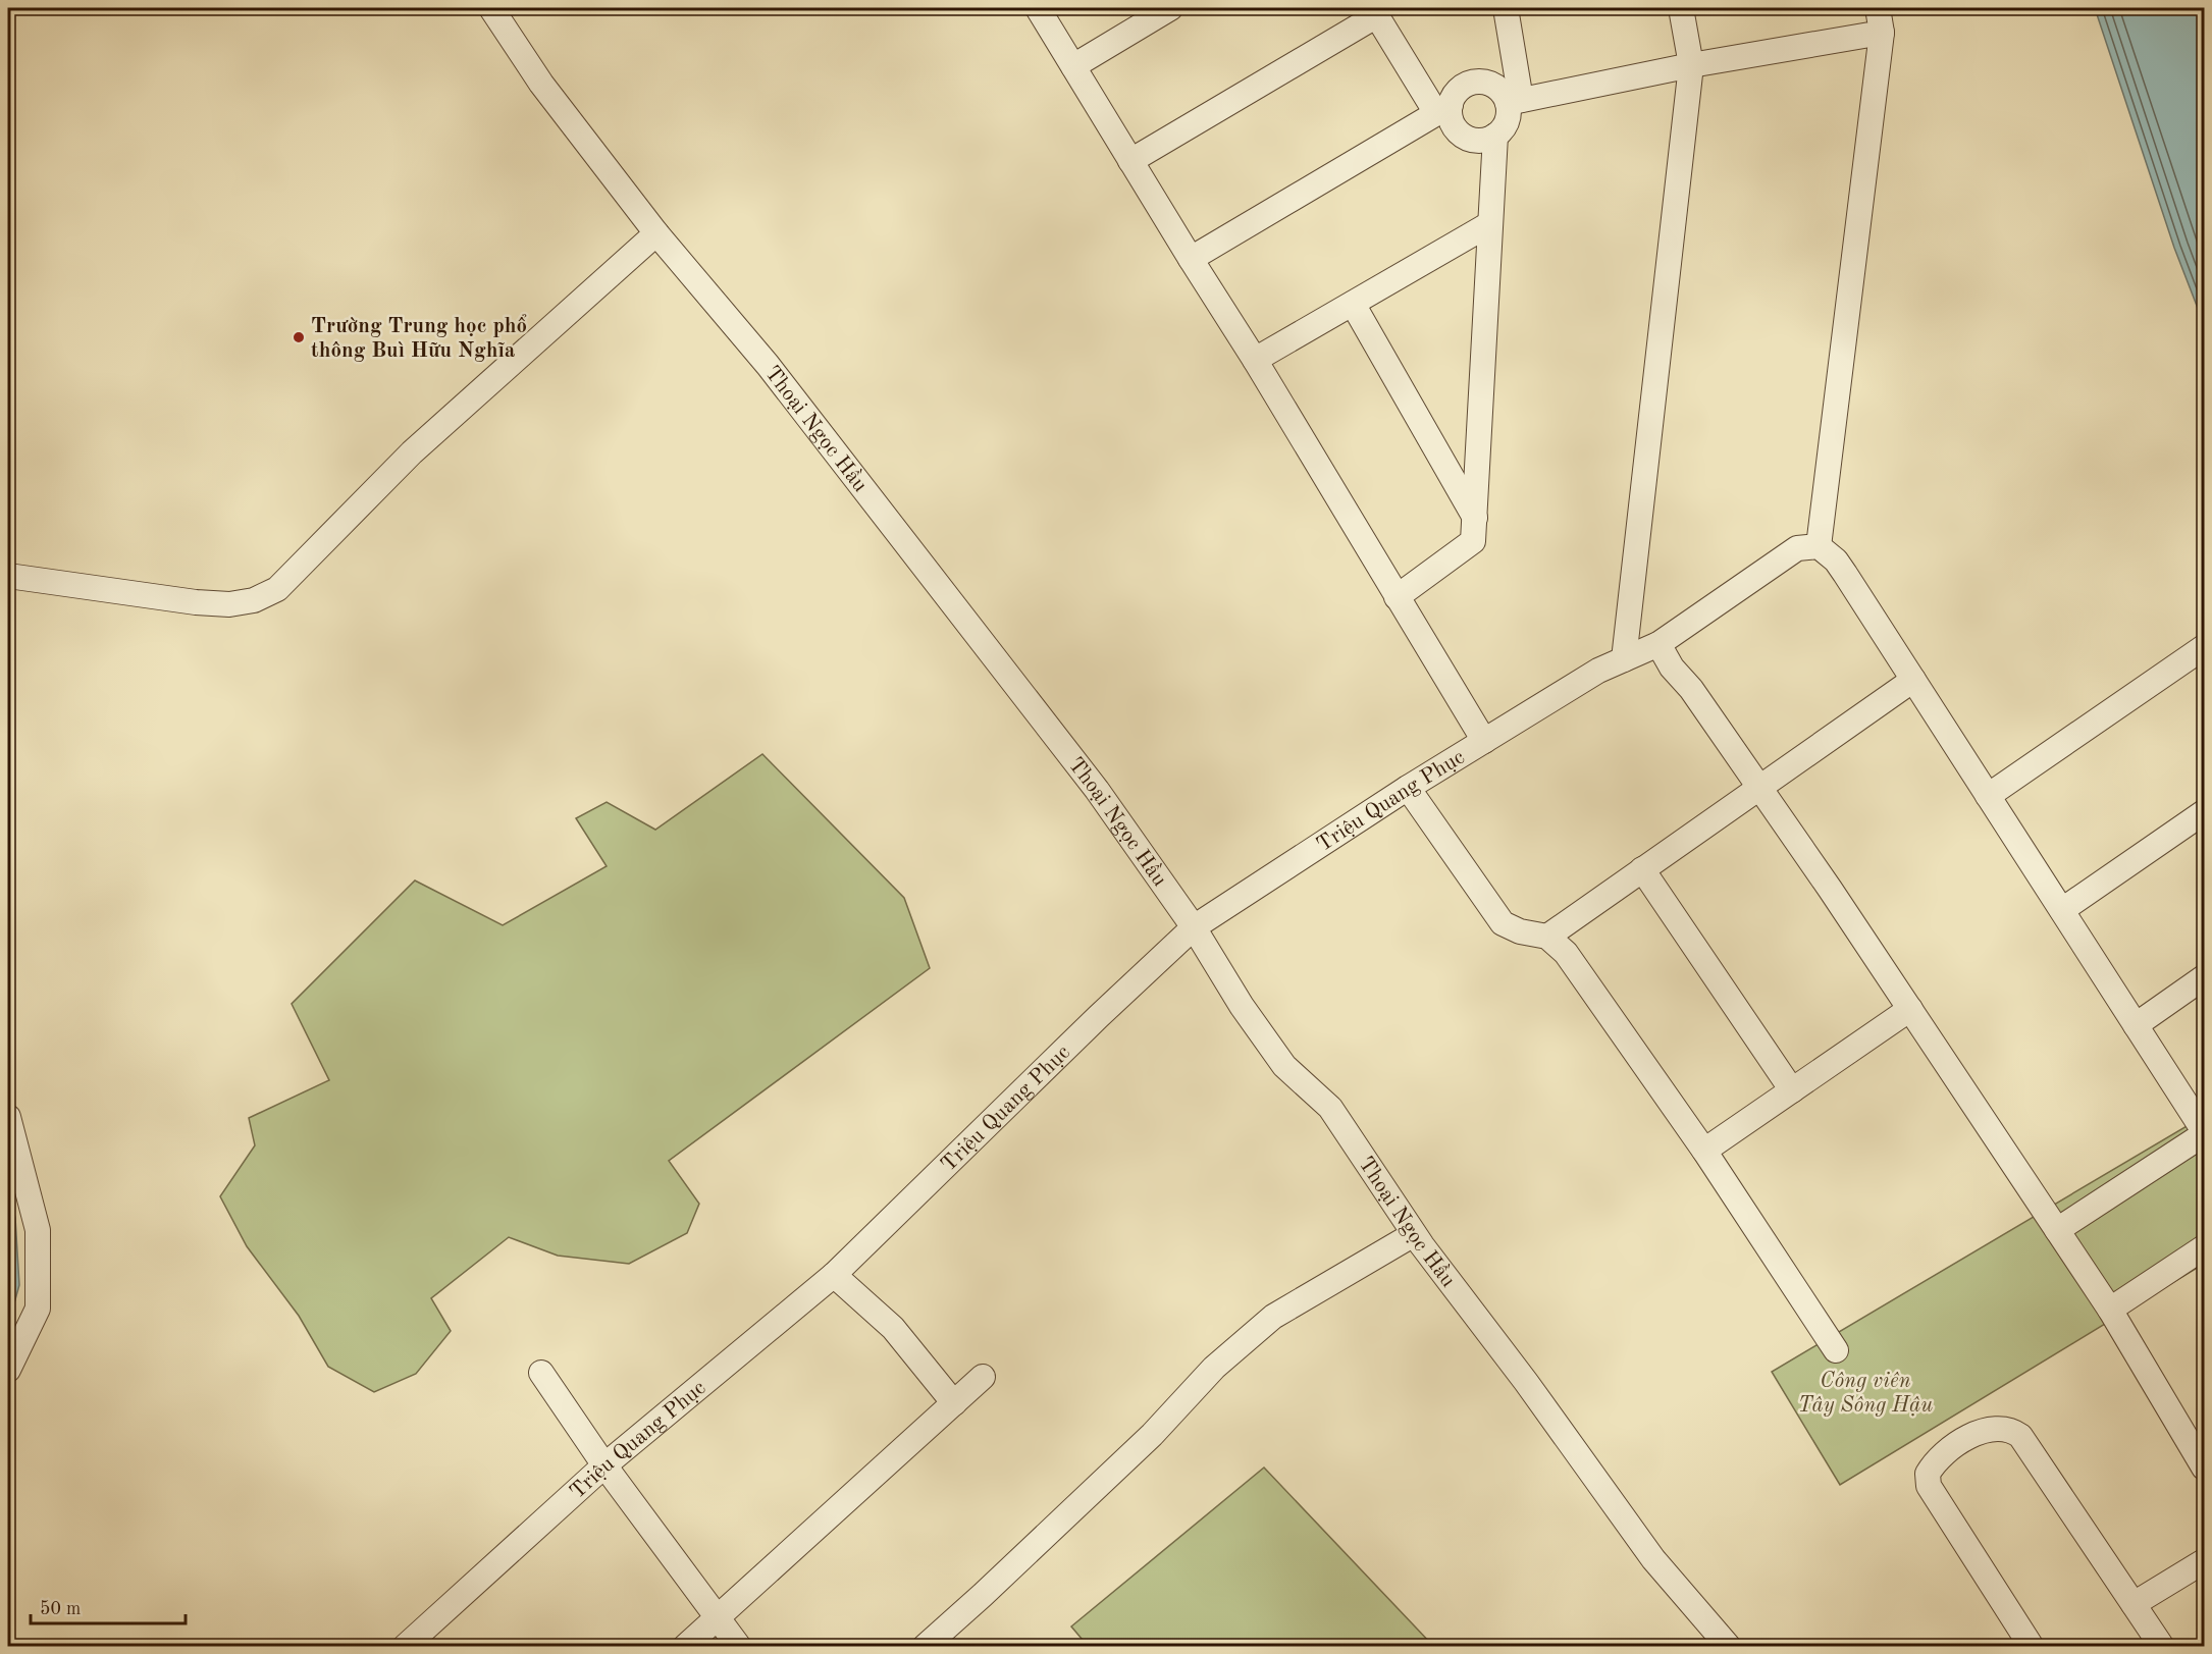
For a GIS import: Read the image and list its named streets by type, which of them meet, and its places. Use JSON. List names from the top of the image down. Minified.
{"streets":{"street":["Thoại Ngọc Hầu","Triệu Quang Phục"]},"crossings":[["Thoại Ngọc Hầu","Triệu Quang Phục"]],"parks":["Công viên Tây Sông Hậu"],"places":["Trường Trung học phổ thông Buì Hữu Nghĩa"],"scale_bar":"50 m"}
